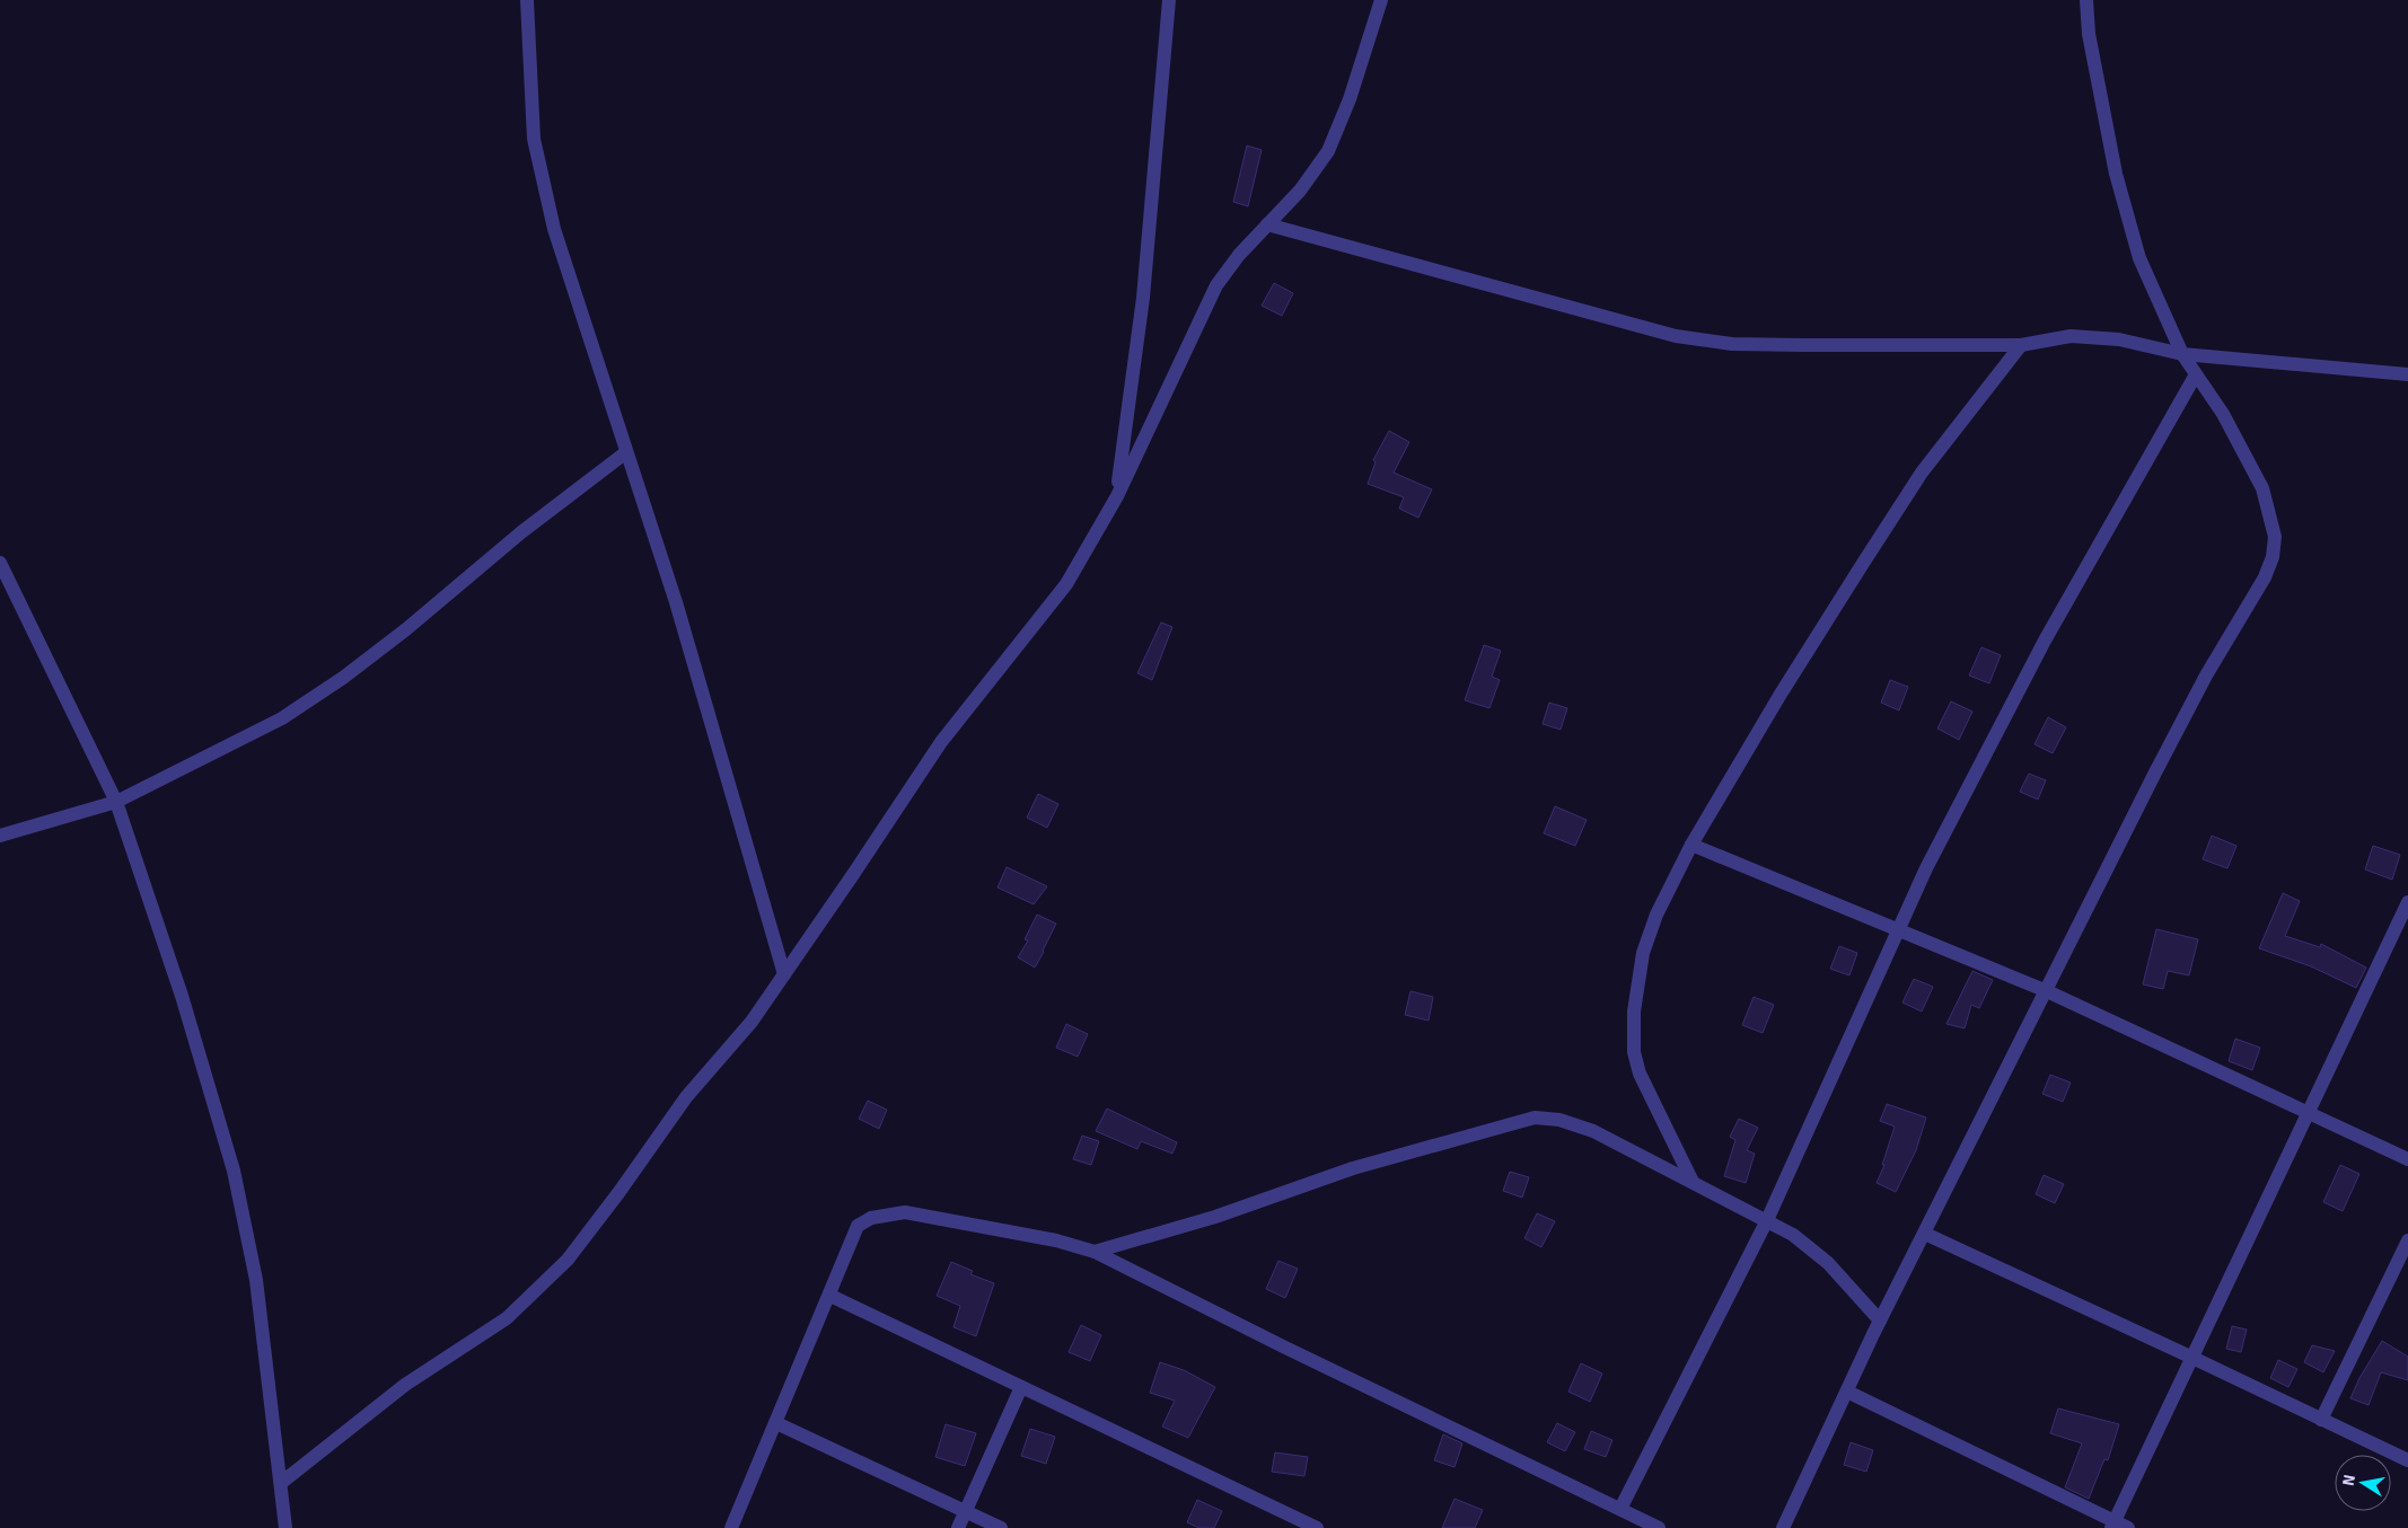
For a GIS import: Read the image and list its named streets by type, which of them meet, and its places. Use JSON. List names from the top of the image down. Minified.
{"north":"left"}
